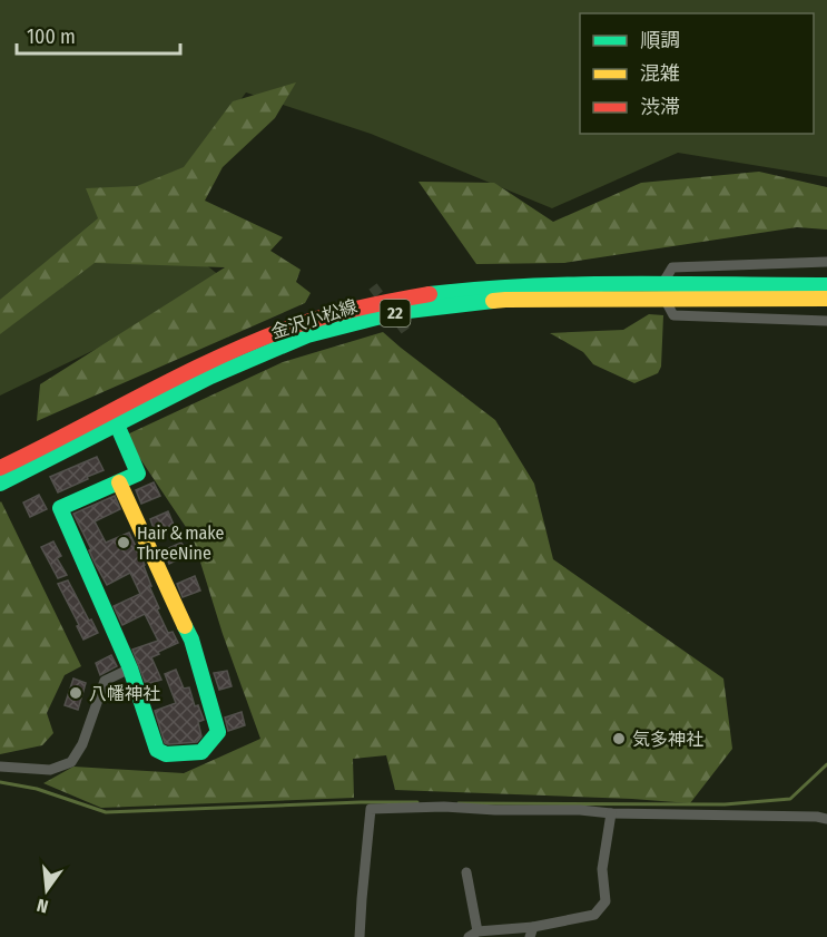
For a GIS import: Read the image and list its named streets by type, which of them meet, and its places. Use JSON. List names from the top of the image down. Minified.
{"streets":{"main road":["22","金沢小松線"]},"places":["Hair＆make ThreeNine","八幡神社","気多神社"],"legend":["順調","混雑","渋滞"],"scale_bar":"100 m","north":"bottom"}
